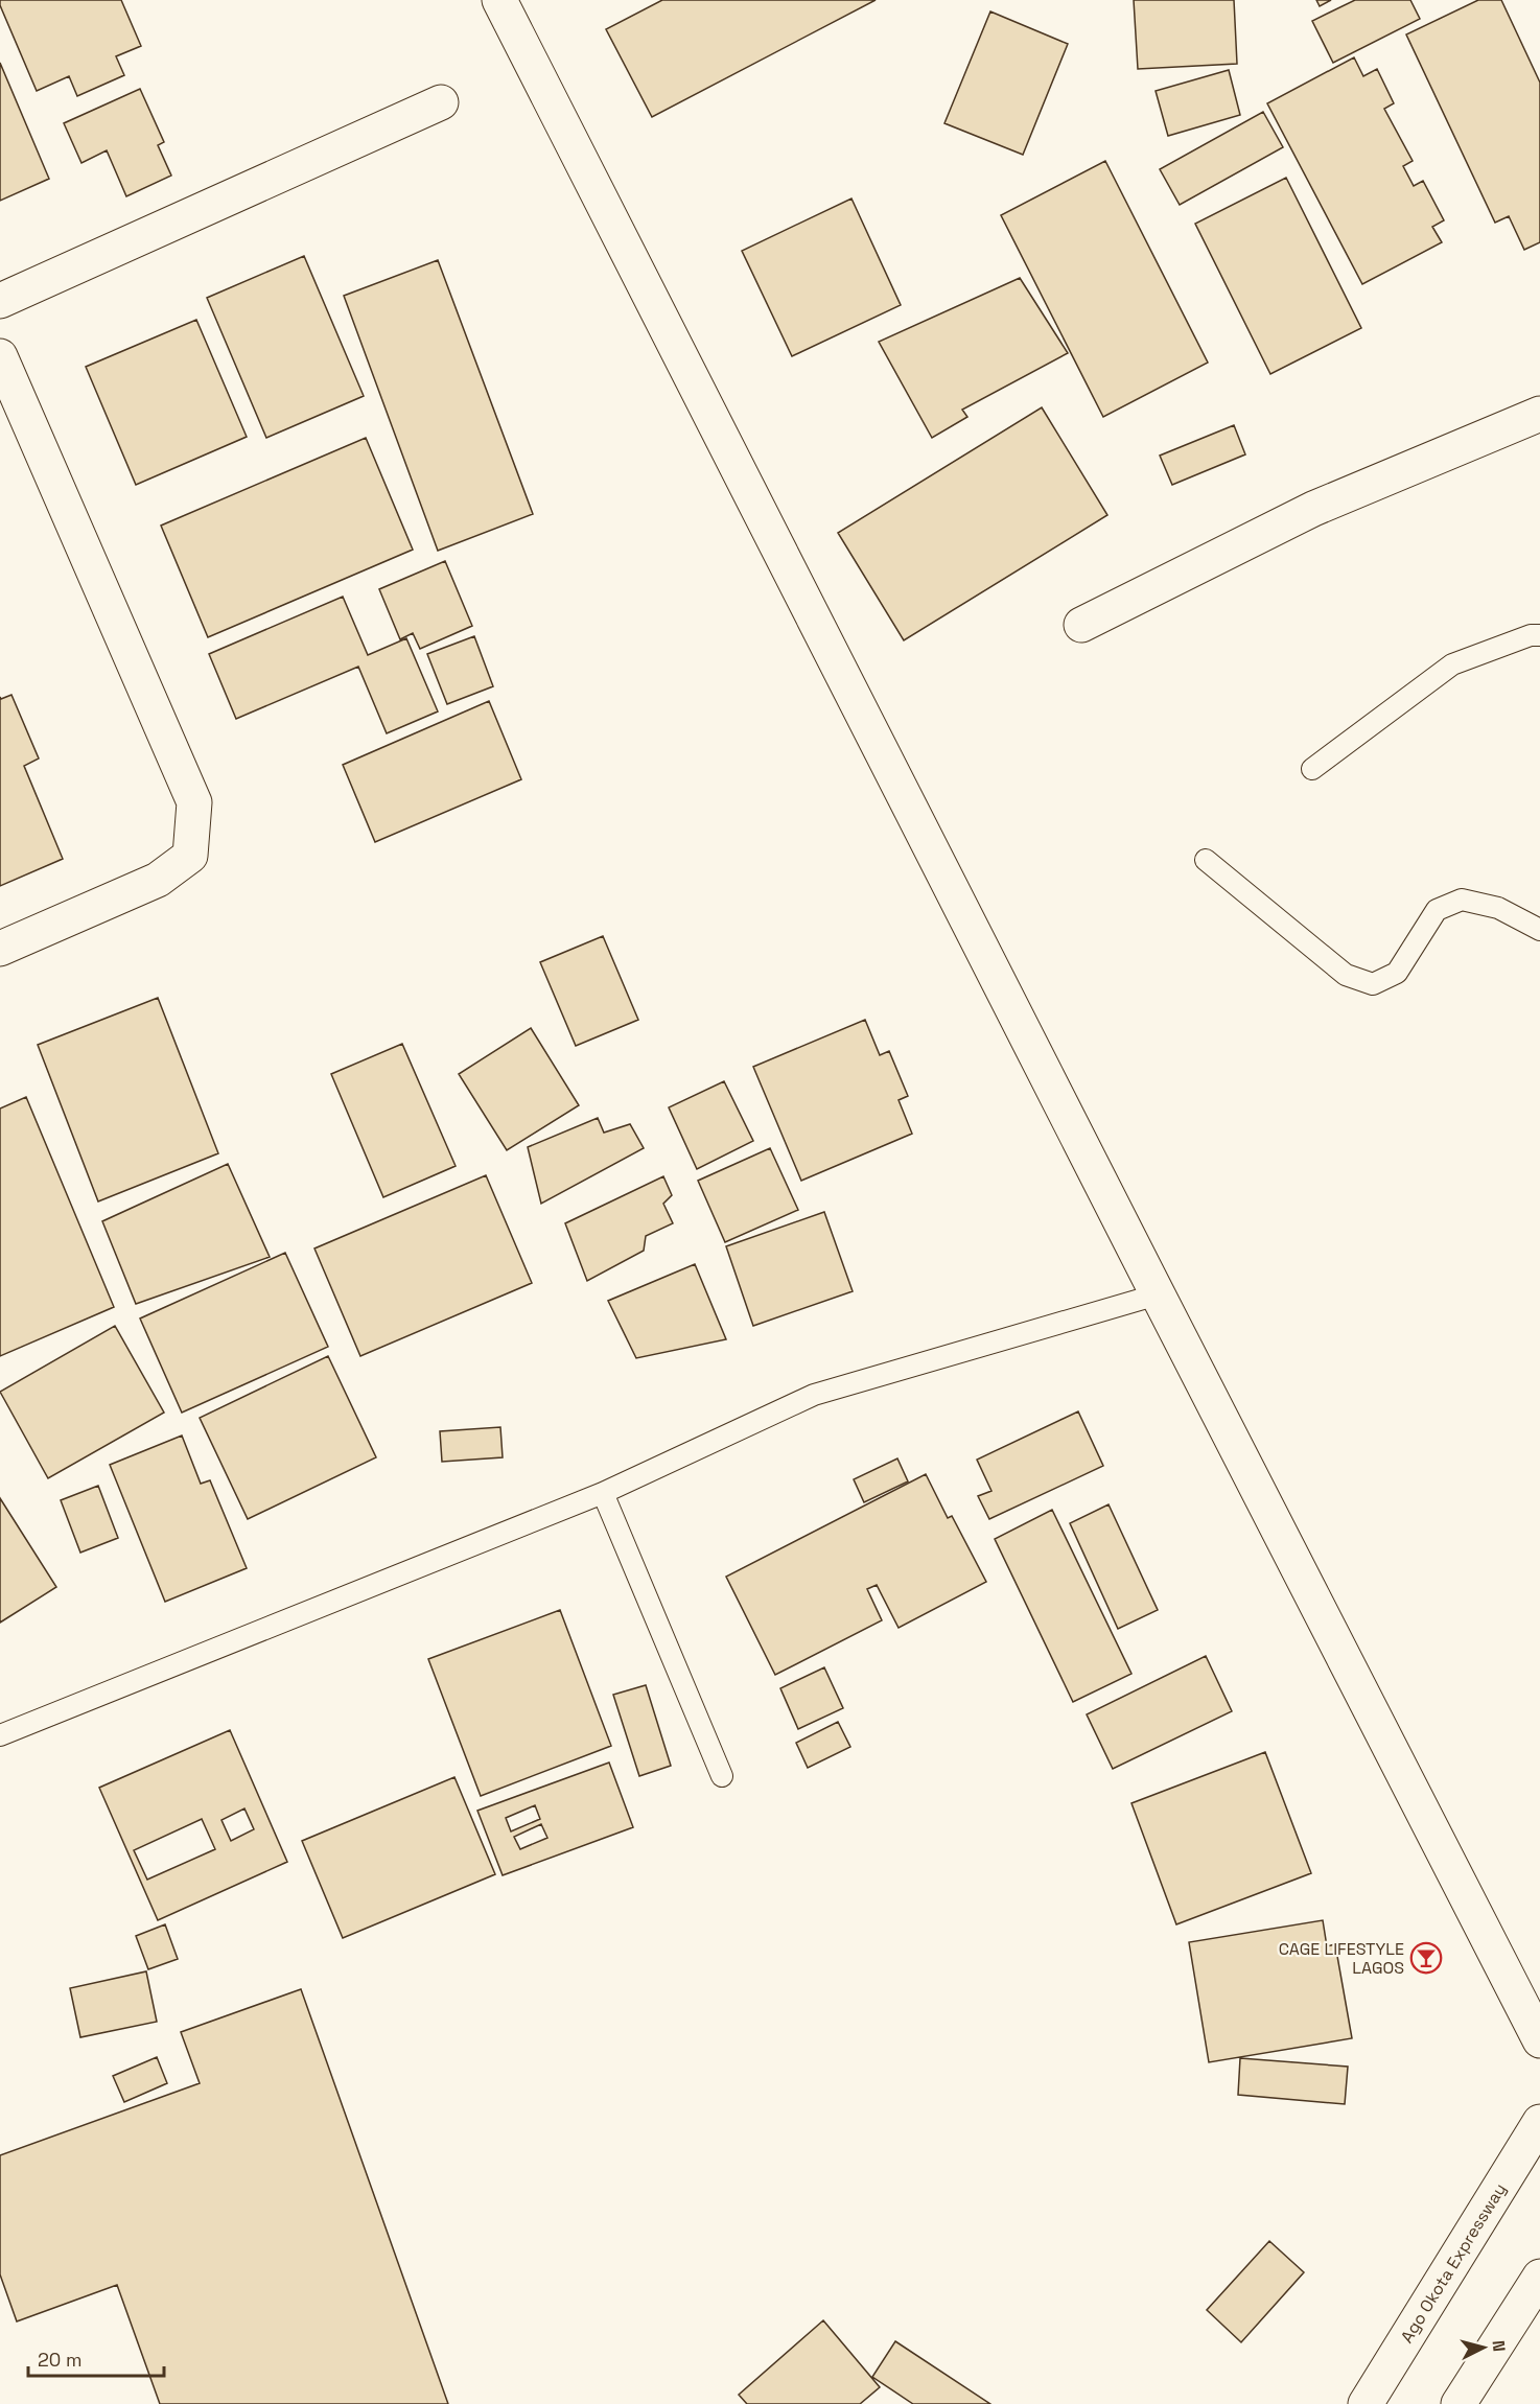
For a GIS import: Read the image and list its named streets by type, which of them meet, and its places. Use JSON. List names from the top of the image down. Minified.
{"streets":{"street":["Ago Okota Expressway"]},"places":{"bar":["CAGE LIFESTYLE LAGOS"]},"scale_bar":"20 m","north":"right"}
